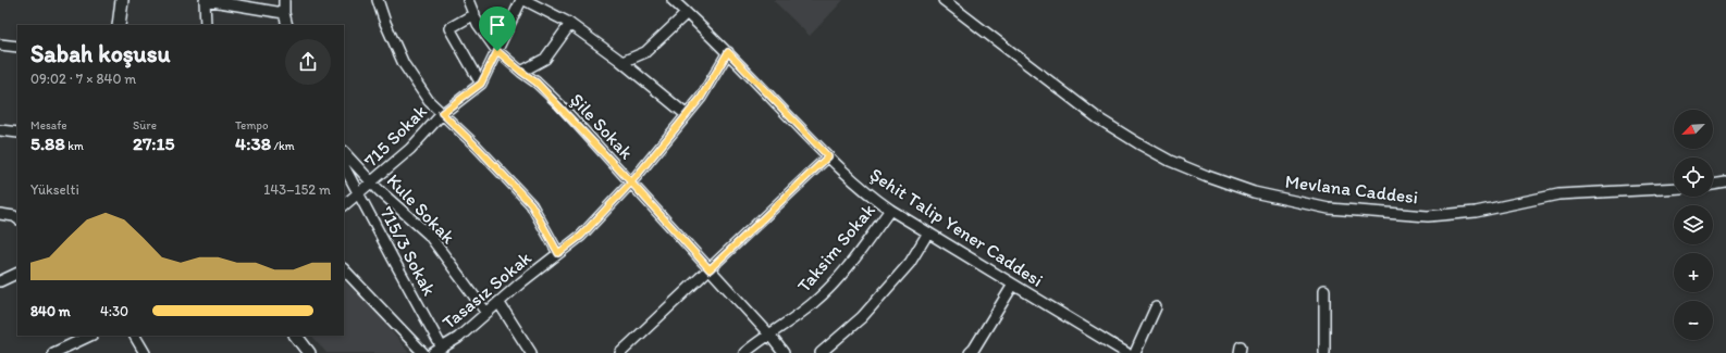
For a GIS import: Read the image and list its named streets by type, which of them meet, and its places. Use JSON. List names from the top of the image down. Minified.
{"streets":{"street":["Şile Sokak","715 Sokak","Mevlana Caddesi","Kule Sokak","Şehit Talip Yener Caddesi","Taksim Sokak","715/3 Sokak","Tasasız Sokak"]},"crossings":[["Şile Sokak","715 Sokak"],["Şile Sokak","Taksim Sokak"],["Şile Sokak","Tasasız Sokak"],["715 Sokak","Kule Sokak"],["715 Sokak","715/3 Sokak"],["Kule Sokak","Tasasız Sokak"],["Şehit Talip Yener Caddesi","Taksim Sokak"],["Şehit Talip Yener Caddesi","Tasasız Sokak"],["715/3 Sokak","Tasasız Sokak"]],"north":"bottom left","page":{"heading":["Sabah koşusu","09:02 · 7 × 840 m"],"stats":[["Mesafe","5.88 km"],["Süre","27:15"],["Tempo","4:38 /km"]],"map_buttons":["+","−"],"chart":["Yükselti","143–152 m"],"list":[{"name":"840 m","note":"4:30"}]}}
